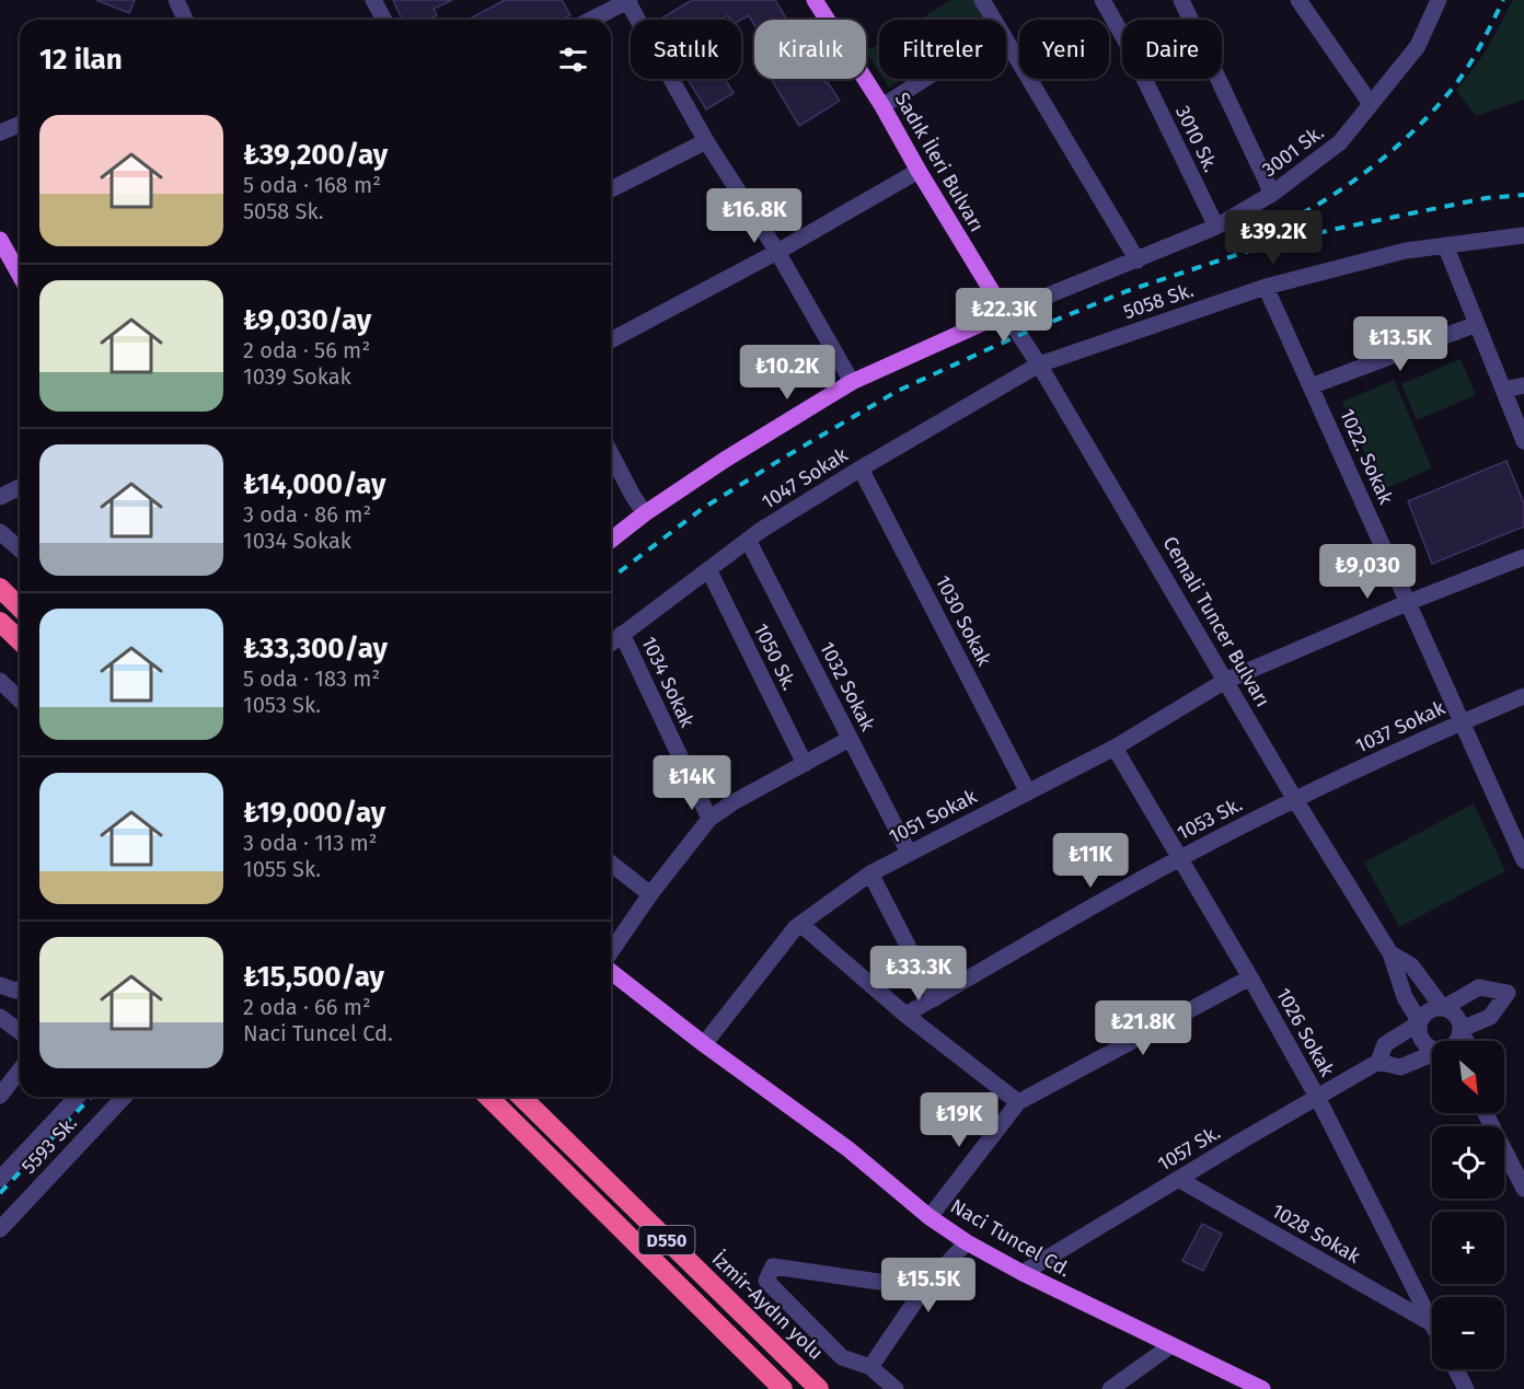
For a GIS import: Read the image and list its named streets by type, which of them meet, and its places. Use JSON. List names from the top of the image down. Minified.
{"streets":{"highway":["D550","İzmir-Aydın yolu"],"main road":["Sadık İleri Bulvarı","Naci Tuncel Cd."],"street":["3010 Sk.","3001 Sk.","5058 Sk.","1022. Sokak","1047 Sokak","1030 Sokak","Cemali Tuncer Bulvarı","1050 Sk.","1034 Sokak","1032 Sokak","1037 Sokak","1051 Sokak","1053 Sk.","1026 Sokak","5593 Sk.","1057 Sk.","1028 Sokak"]},"crossings":[["3010 Sk.","3001 Sk."],["3001 Sk.","Sadık İleri Bulvarı"],["3001 Sk.","Cemali Tuncer Bulvarı"],["Sadık İleri Bulvarı","Cemali Tuncer Bulvarı"],["5058 Sk.","1022. Sokak"],["5058 Sk.","1047 Sokak"],["5058 Sk.","Cemali Tuncer Bulvarı"],["1022. Sokak","1037 Sokak"],["1022. Sokak","1051 Sokak"],["1047 Sokak","1030 Sokak"],["1047 Sokak","Cemali Tuncer Bulvarı"],["1047 Sokak","1050 Sk."],["1047 Sokak","1034 Sokak"],["1047 Sokak","1032 Sokak"],["1030 Sokak","1051 Sokak"],["Cemali Tuncer Bulvarı","1037 Sokak"],["Cemali Tuncer Bulvarı","1051 Sokak"],["Cemali Tuncer Bulvarı","1053 Sk."],["1032 Sokak","1051 Sokak"],["1037 Sokak","1053 Sk."],["1051 Sokak","1026 Sokak"],["1051 Sokak","Naci Tuncel Cd."],["1053 Sk.","1026 Sokak"],["1026 Sokak","1057 Sk."],["1057 Sk.","1028 Sokak"],["1057 Sk.","Naci Tuncel Cd."]],"north":"bottom right","page":{"chip":["Satılık","Kiralık","Filtreler","Yeni","Daire"],"heading":"12 ilan","list":[{"name":"₺39,200/ay","note":"5 oda · 168 m² · 5058 Sk."},{"name":"₺9,030/ay","note":"2 oda · 56 m² · 1039 Sokak"},{"name":"₺14,000/ay","note":"3 oda · 86 m² · 1034 Sokak"},{"name":"₺33,300/ay","note":"5 oda · 183 m² · 1053 Sk."},{"name":"₺19,000/ay","note":"3 oda · 113 m² · 1055 Sk."},{"name":"₺15,500/ay","note":"2 oda · 66 m² · Naci Tuncel Cd."}],"price":["₺16.8K","₺39.2K","₺22.3K","₺13.5K","₺10.2K","₺9,030","₺14K","₺11K","₺33.3K","₺21.8K","₺19K","₺15.5K"],"map_buttons":["+","−"]}}
